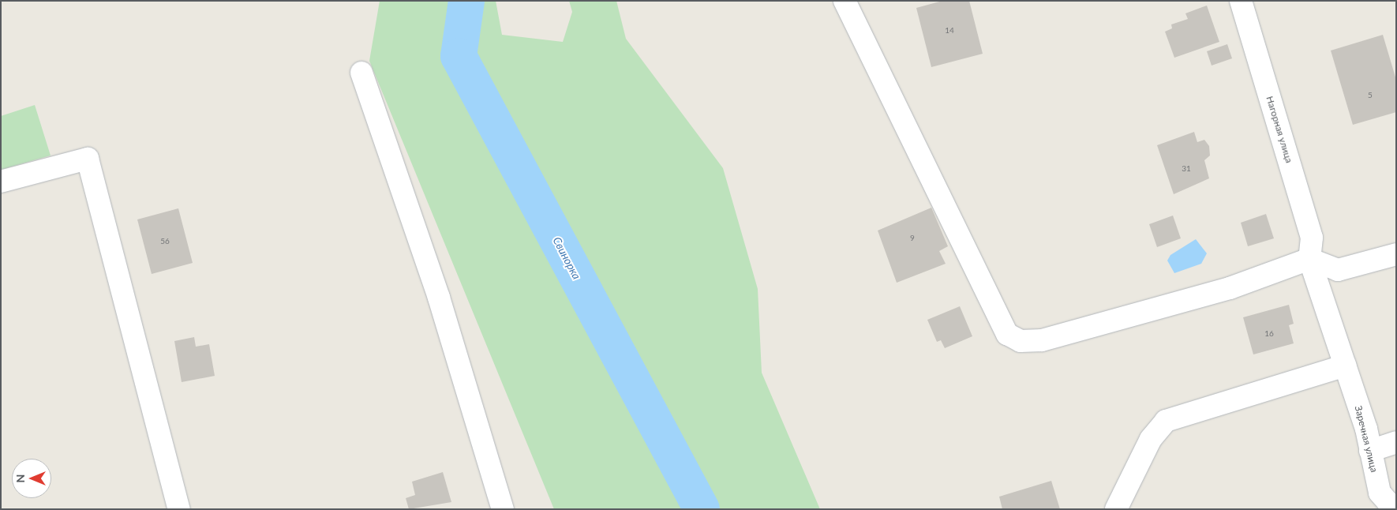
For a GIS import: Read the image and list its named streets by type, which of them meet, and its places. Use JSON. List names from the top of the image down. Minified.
{"streets":{"street":["Нагорная улица","Заречная улица"]},"crossings":[["Нагорная улица","Заречная улица"]],"water":["Свинорка"],"house_numbers":["14","5","31","9","56","16"],"north":"left"}
